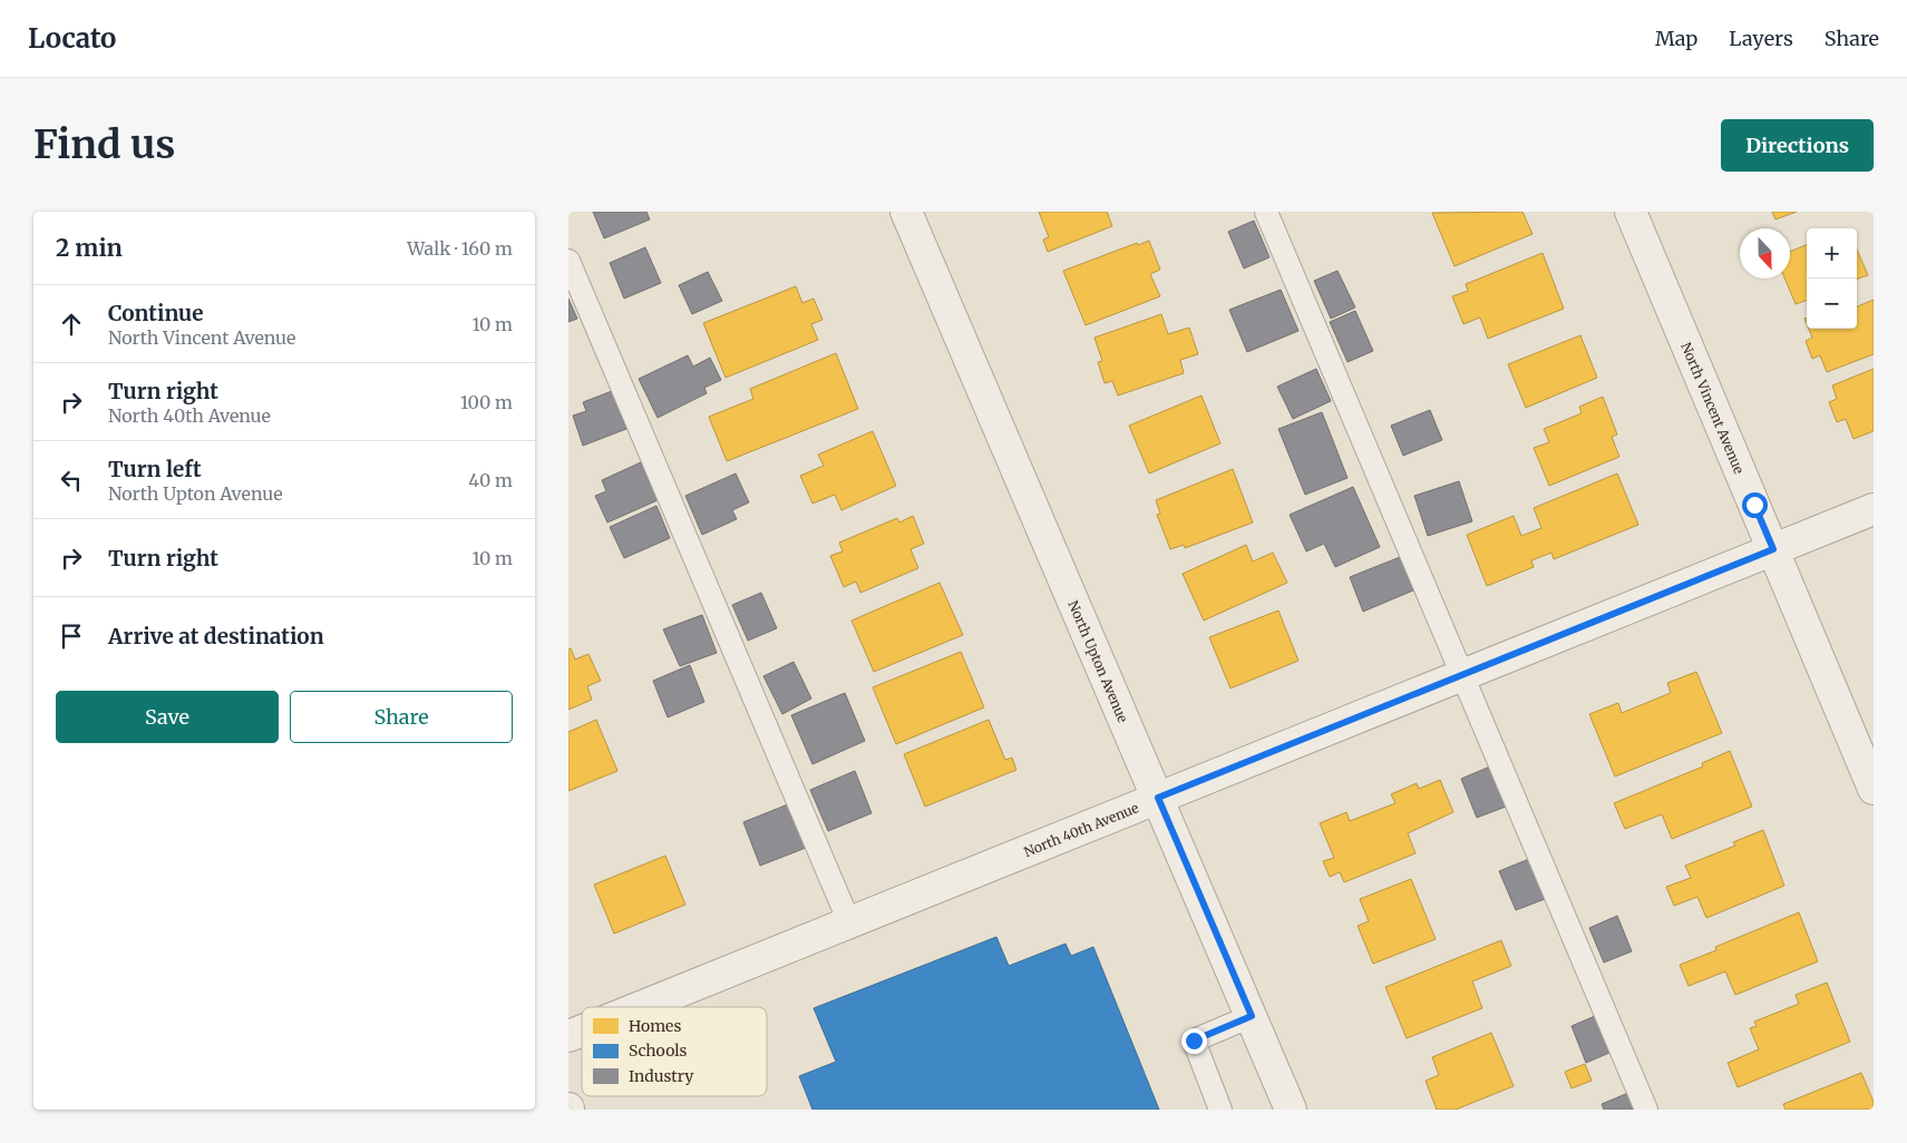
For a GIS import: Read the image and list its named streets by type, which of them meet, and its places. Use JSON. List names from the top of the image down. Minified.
{"streets":{"street":["North Vincent Avenue","North Upton Avenue","North 40th Avenue"]},"crossings":[["North Vincent Avenue","North 40th Avenue"],["North Upton Avenue","North 40th Avenue"]],"legend":["Homes","Schools","Industry"],"north":"bottom","page":{"header":"Locato","nav":["Map","Layers","Share"],"buttons":["Directions",["Save","Share"]],"title":"Find us","heading":["2 min","Walk · 160 m"],"map_buttons":["+","−"],"list":[["Continue","North Vincent Avenue","10 m"],["Turn right","North 40th Avenue","100 m"],["Turn left","North Upton Avenue","40 m"],["Turn right","10 m"],"Arrive at destination"]}}
